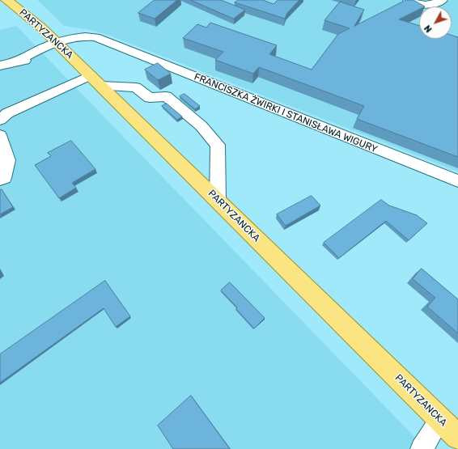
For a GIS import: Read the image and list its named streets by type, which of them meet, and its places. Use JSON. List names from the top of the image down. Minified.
{"streets":{"main road":["PARTYZANCKA"],"street":["FRANCISZKA ŻWIRKI I STANISŁAWA WIGURY"]},"crossings":[["PARTYZANCKA","FRANCISZKA ŻWIRKI I STANISŁAWA WIGURY"]],"north":"bottom left"}
